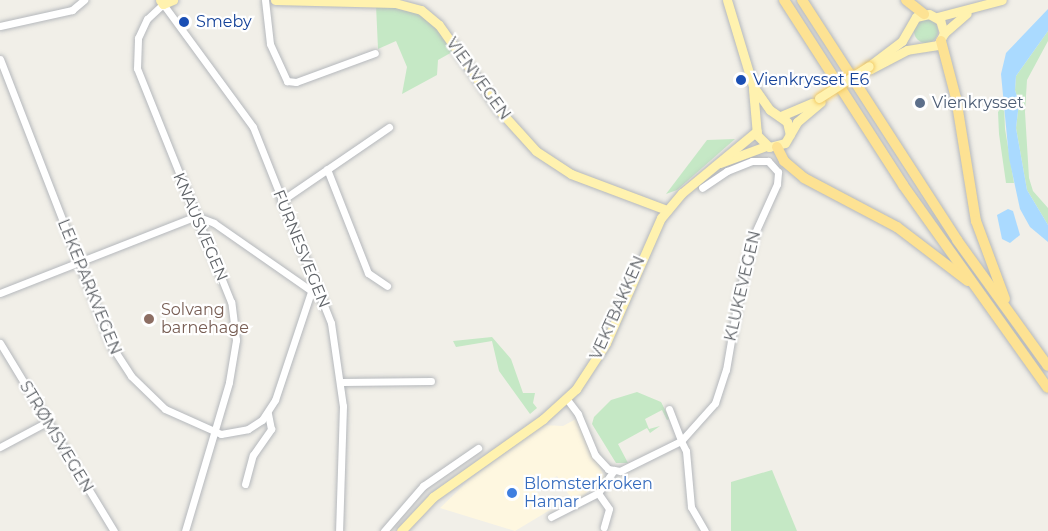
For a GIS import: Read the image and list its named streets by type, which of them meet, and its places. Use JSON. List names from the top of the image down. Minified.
{"streets":{"main road":["VIENVEGEN","VEKTBAKKEN"],"street":["KNAUSVEGEN","FURNESVEGEN","KLUKEVEGEN","LEKEPARKVEGEN","STRØMSVEGEN"]},"crossings":[["VIENVEGEN","VEKTBAKKEN"],["KNAUSVEGEN","FURNESVEGEN"],["KNAUSVEGEN","LEKEPARKVEGEN"]],"places":["Smeby","Vienkrysset E6","Vienkrysset","Solvang barnehage","Blomsterkroken Hamar"]}
